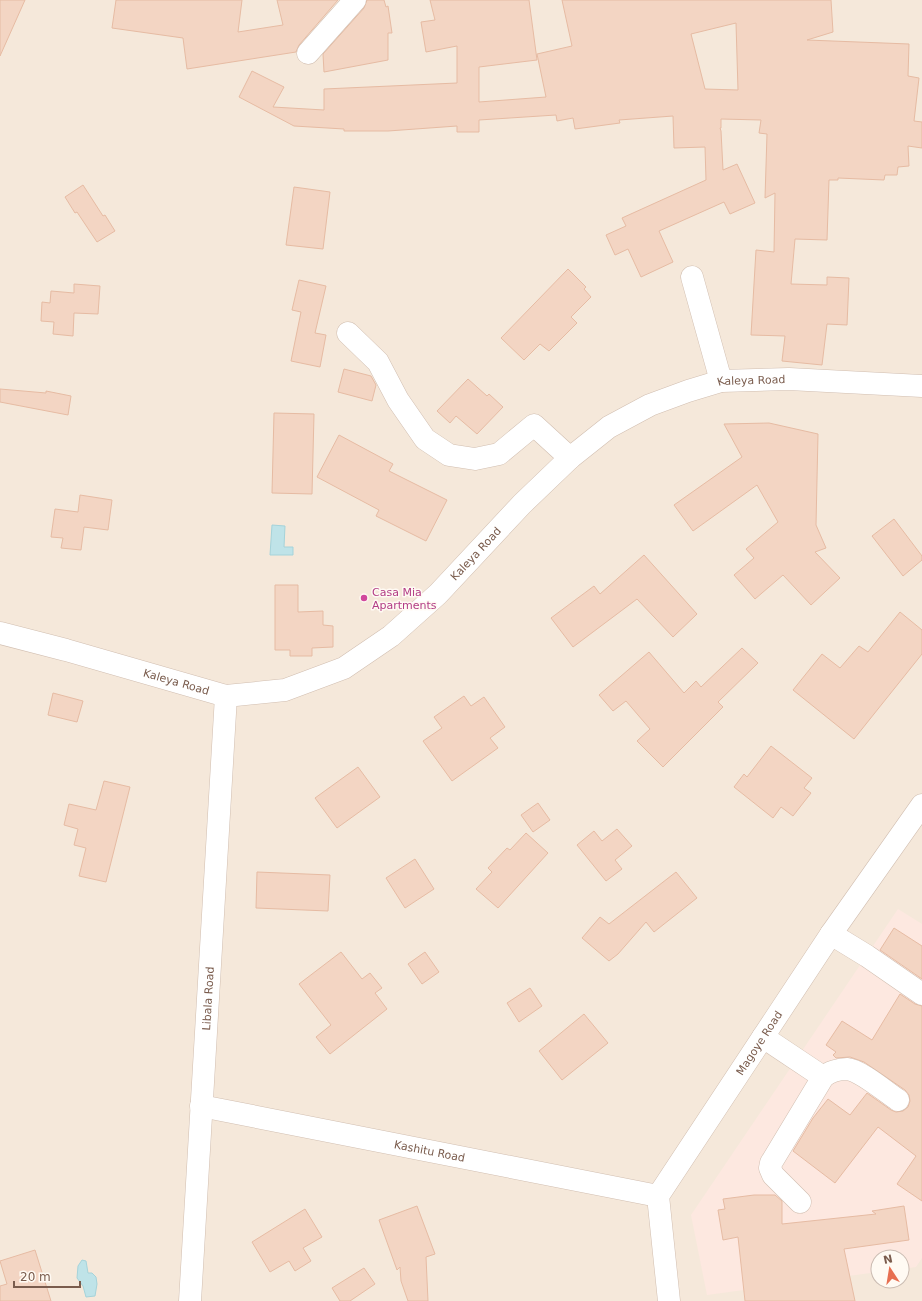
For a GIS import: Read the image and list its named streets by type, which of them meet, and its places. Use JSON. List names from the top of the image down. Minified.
{"streets":{"street":["Kaleya Road","Libala Road","Magoye Road","Kashitu Road"]},"crossings":[["Kaleya Road","Libala Road"],["Libala Road","Kashitu Road"],["Magoye Road","Kashitu Road"]],"places":["Casa Mia Apartments"],"scale_bar":"20 m","north":"top"}
